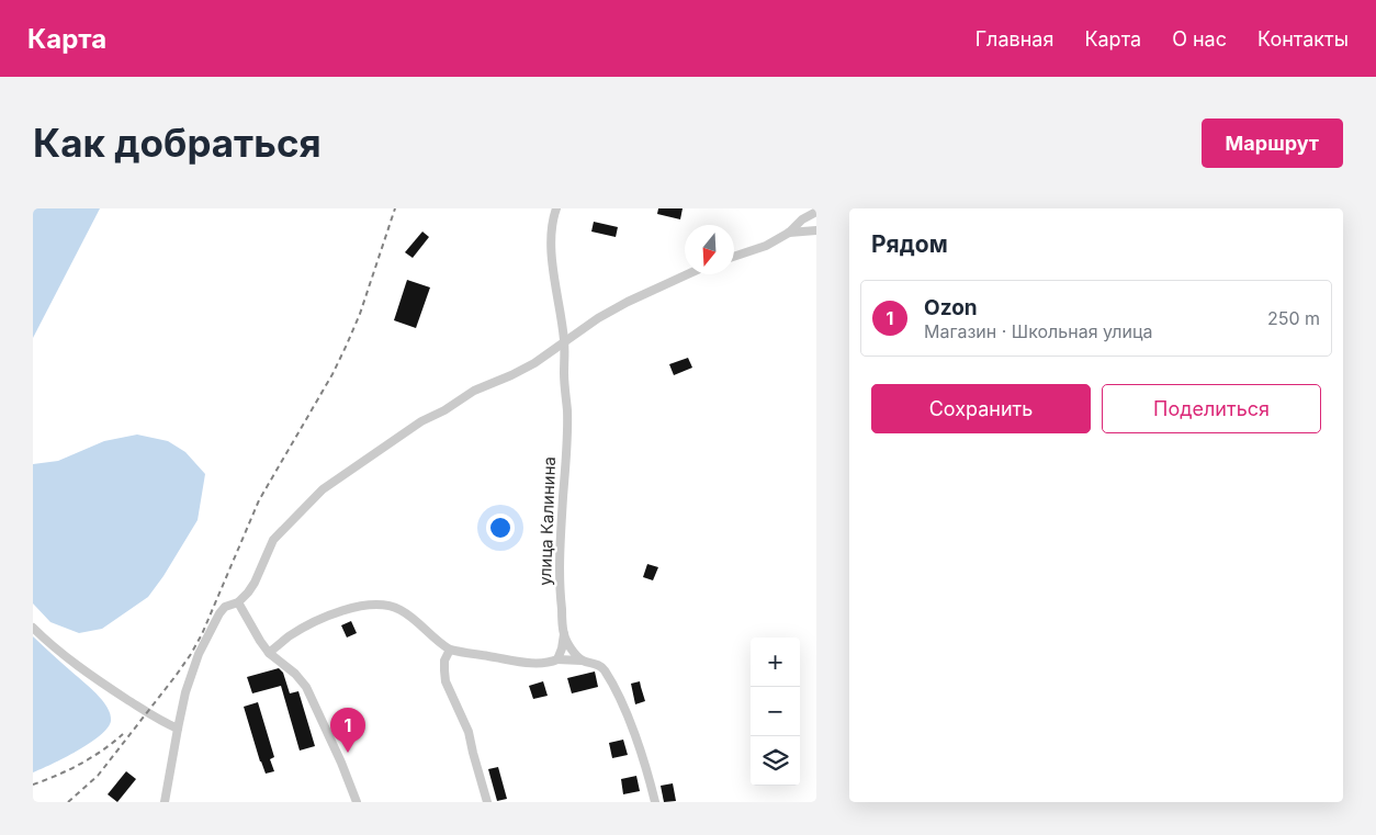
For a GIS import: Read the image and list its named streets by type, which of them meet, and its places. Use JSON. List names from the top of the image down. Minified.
{"streets":{"street":["улица Калинина"]},"north":"bottom","page":{"header":"Карта","nav":["Главная","Карта","О нас","Контакты"],"buttons":["Маршрут",["Сохранить","Поделиться"]],"title":"Как добраться","heading":"Рядом","list":[{"mark":"1","name":"Ozon","note":"Магазин · Школьная улица","value":"250 m"}],"map_buttons":["+","−"],"pins":"1"}}
